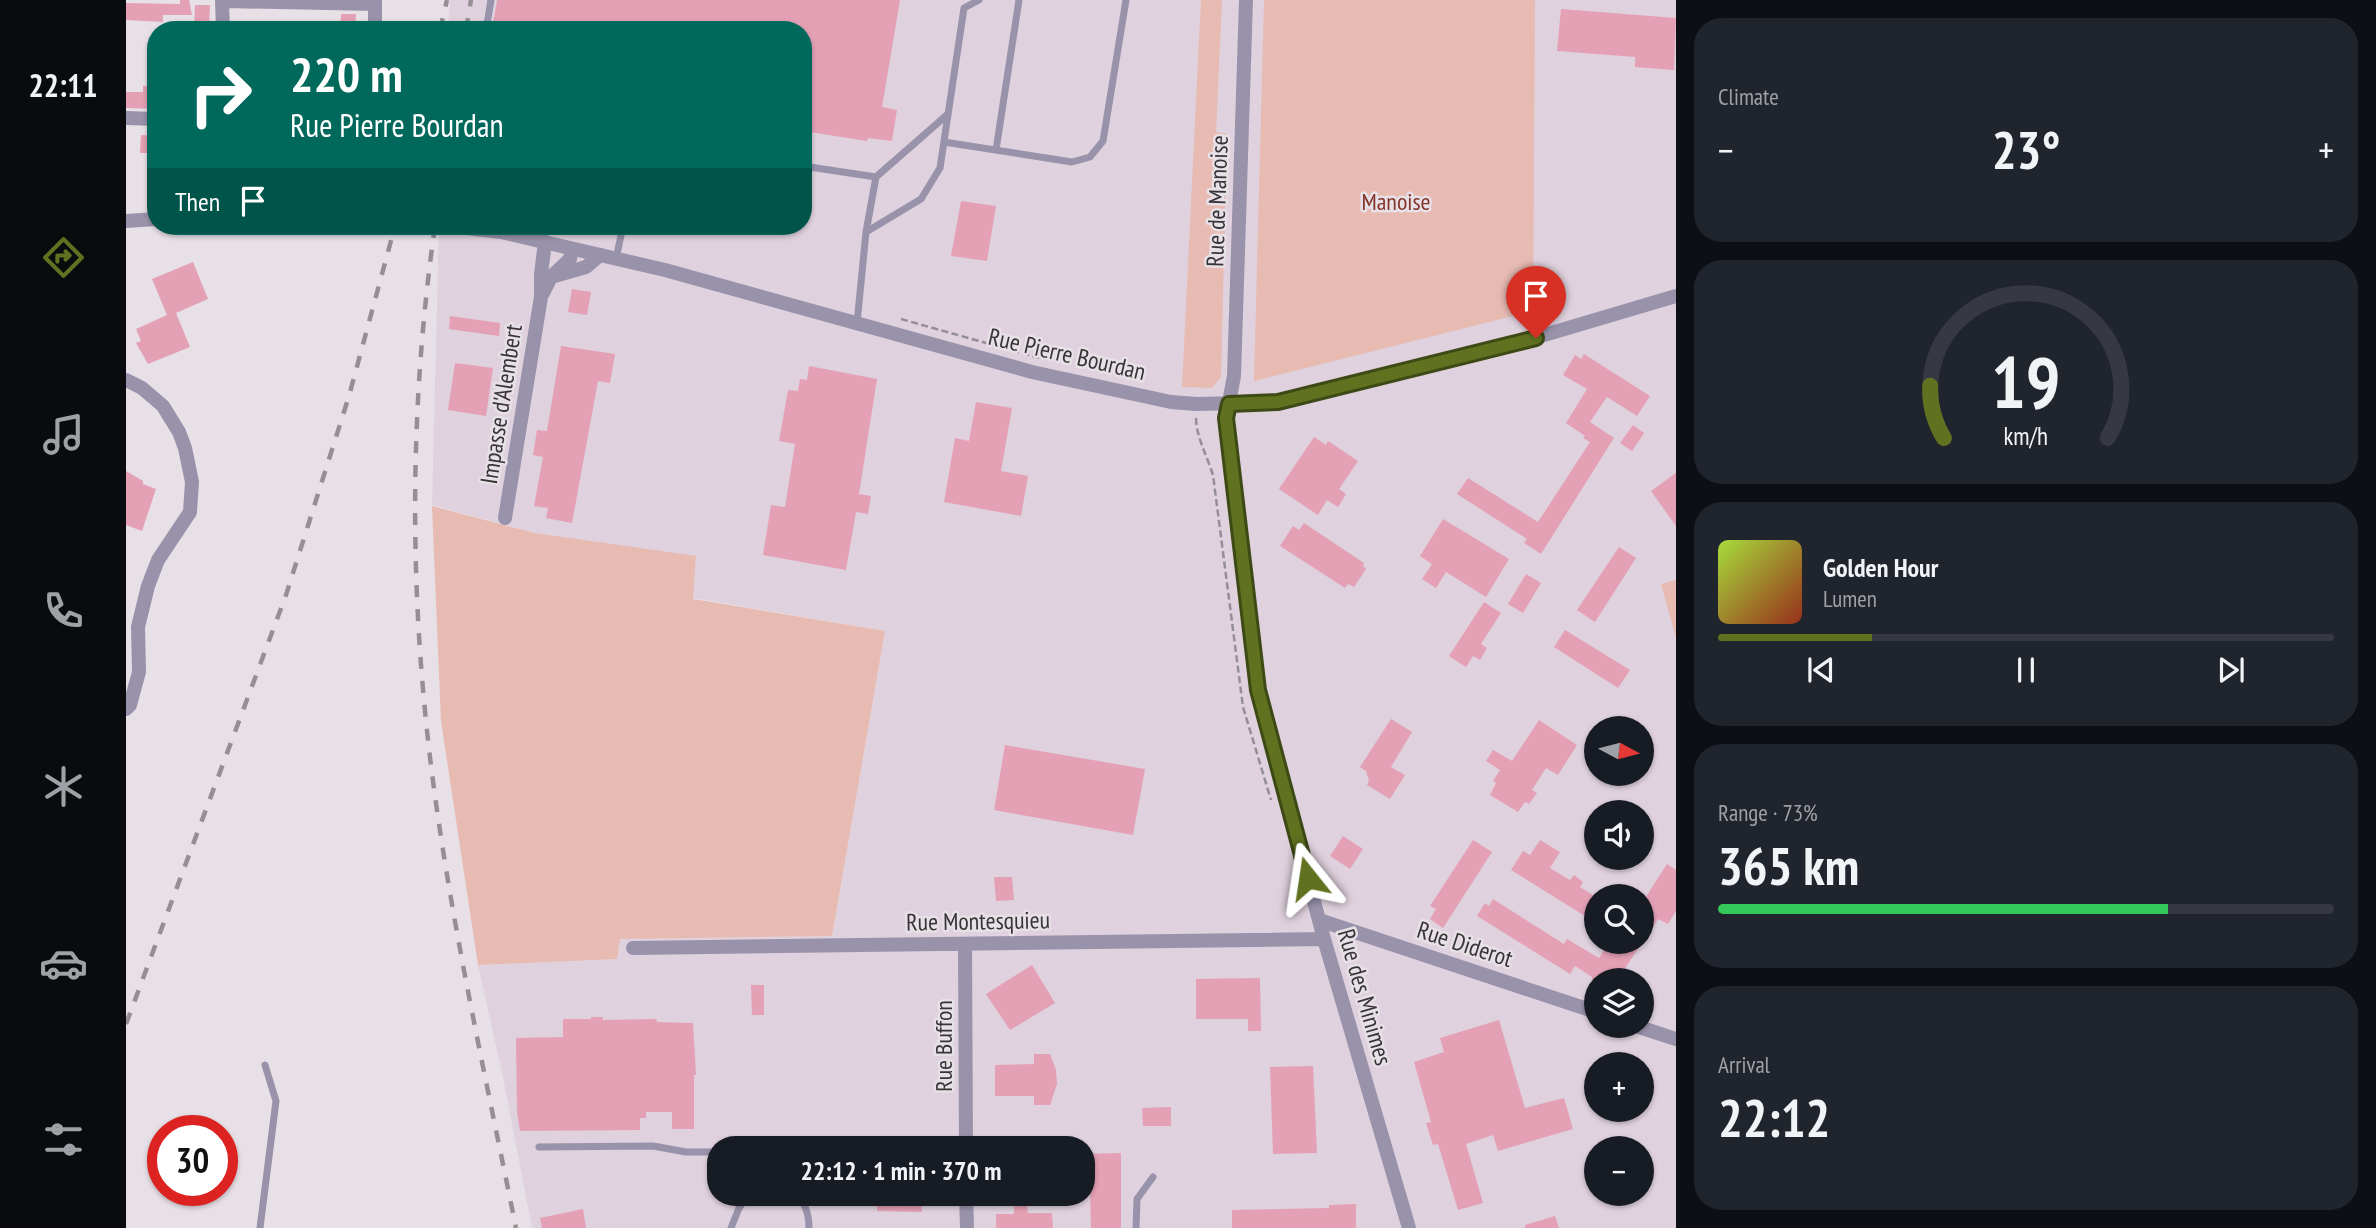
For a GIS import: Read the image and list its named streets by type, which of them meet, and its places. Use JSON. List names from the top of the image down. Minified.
{"streets":{"street":["Rue de Manoise","Rue Pierre Bourdan","Impasse d'Alembert","Rue Montesquieu","Rue Diderot","Rue des Minimes","Rue Buffon"]},"crossings":[["Rue de Manoise","Rue Pierre Bourdan"],["Rue de Manoise","Rue des Minimes"],["Rue Pierre Bourdan","Impasse d'Alembert"],["Rue Pierre Bourdan","Rue des Minimes"],["Rue Montesquieu","Rue des Minimes"],["Rue Montesquieu","Rue Buffon"],["Rue Diderot","Rue des Minimes"]],"parks":["Manoise"],"north":"right","page":{"tabs":"22:11","tile":["Climate",["Range · 73%","365 km"],["Arrival","22:12"]],"turn":["220 m","Rue Pierre Bourdan"],"heat":["−","23°","+"],"then":"Then","song":["Golden Hour","Lumen"],"map_buttons":["+","−"],"limit":"30","trip":"22:12 · 1 min · 370 m","gauge":["19","km/h"]}}
